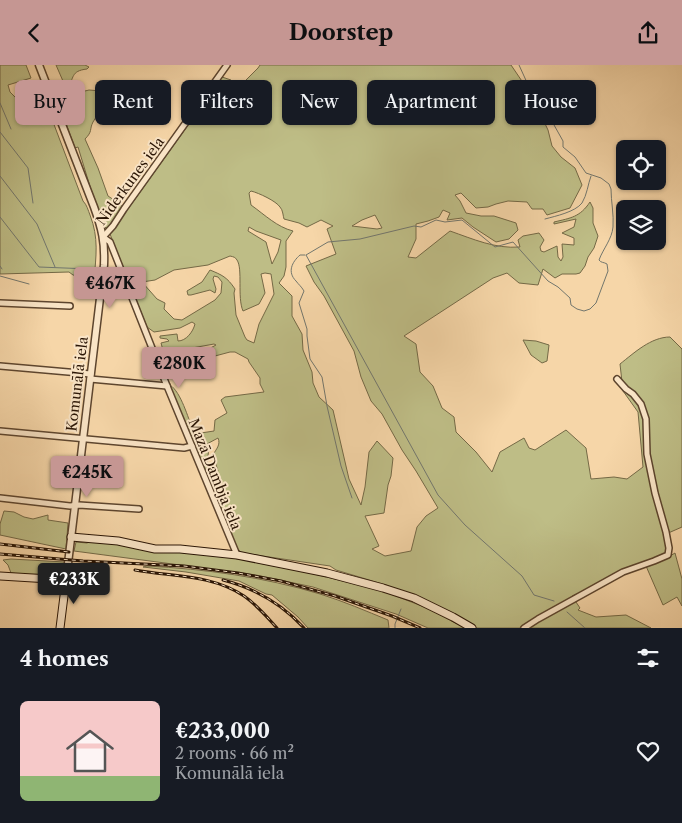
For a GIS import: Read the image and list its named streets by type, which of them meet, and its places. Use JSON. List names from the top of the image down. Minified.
{"streets":{"main road":["Komunālā iela"],"street":["Niderkunes iela","Mazā Dambja iela"]},"crossings":[["Niderkunes iela","Komunālā iela"],["Niderkunes iela","Mazā Dambja iela"],["Komunālā iela","Mazā Dambja iela"]],"page":{"header":"Doorstep","chip":["Buy","Rent","Filters","New","Apartment","House"],"price":["€467K","€280K","€245K","€233K"],"heading":"4 homes","list":[{"name":"€233,000","note":"2 rooms · 66 m² · Komunālā iela"}]}}
